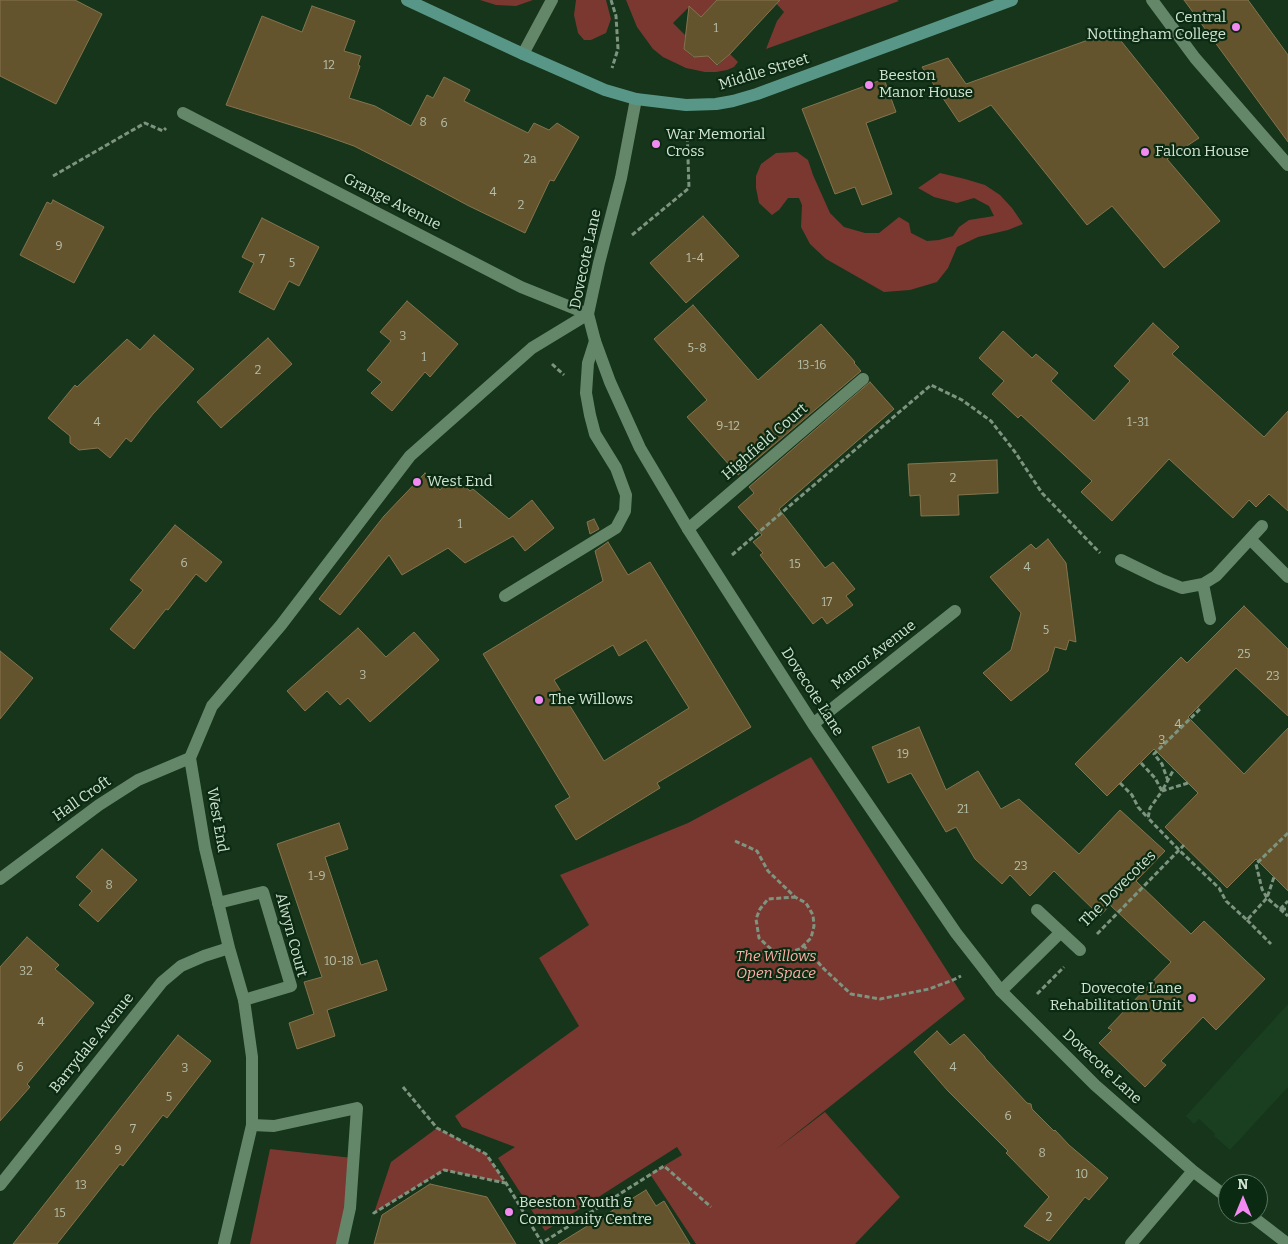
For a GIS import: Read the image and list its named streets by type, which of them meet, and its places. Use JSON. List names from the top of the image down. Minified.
{"streets":{"main road":["Middle Street"],"street":["Grange Avenue","Dovecote Lane","Highfield Court","Manor Avenue","Hall Croft","West End","The Dovecotes","Alwyn Court","Barrydale Avenue"]},"crossings":[["Middle Street","Dovecote Lane"],["Grange Avenue","Dovecote Lane"],["Dovecote Lane","Highfield Court"],["Dovecote Lane","Manor Avenue"],["Dovecote Lane","The Dovecotes"],["Hall Croft","West End"],["West End","Alwyn Court"],["West End","Barrydale Avenue"]],"parks":["The Willows Open Space"],"places":["Central Nottingham College","Beeston Manor House","War Memorial Cross","Falcon House","West End","The Willows","Dovecote Lane Rehabilitation Unit","Beeston Youth & Community Centre"],"house_numbers":["1","12","8","6","2a","4","2","9","1-4","7","5","3","5-8","1","13-16","2","4","1-31","9-12","2","1","6","15","4","17","5","25","3","23","4","3","19","21","23","1-9","8","10-18","32","4","6","4","3","5","6","7","9","8","10","13","15","2"],"north":"top"}
